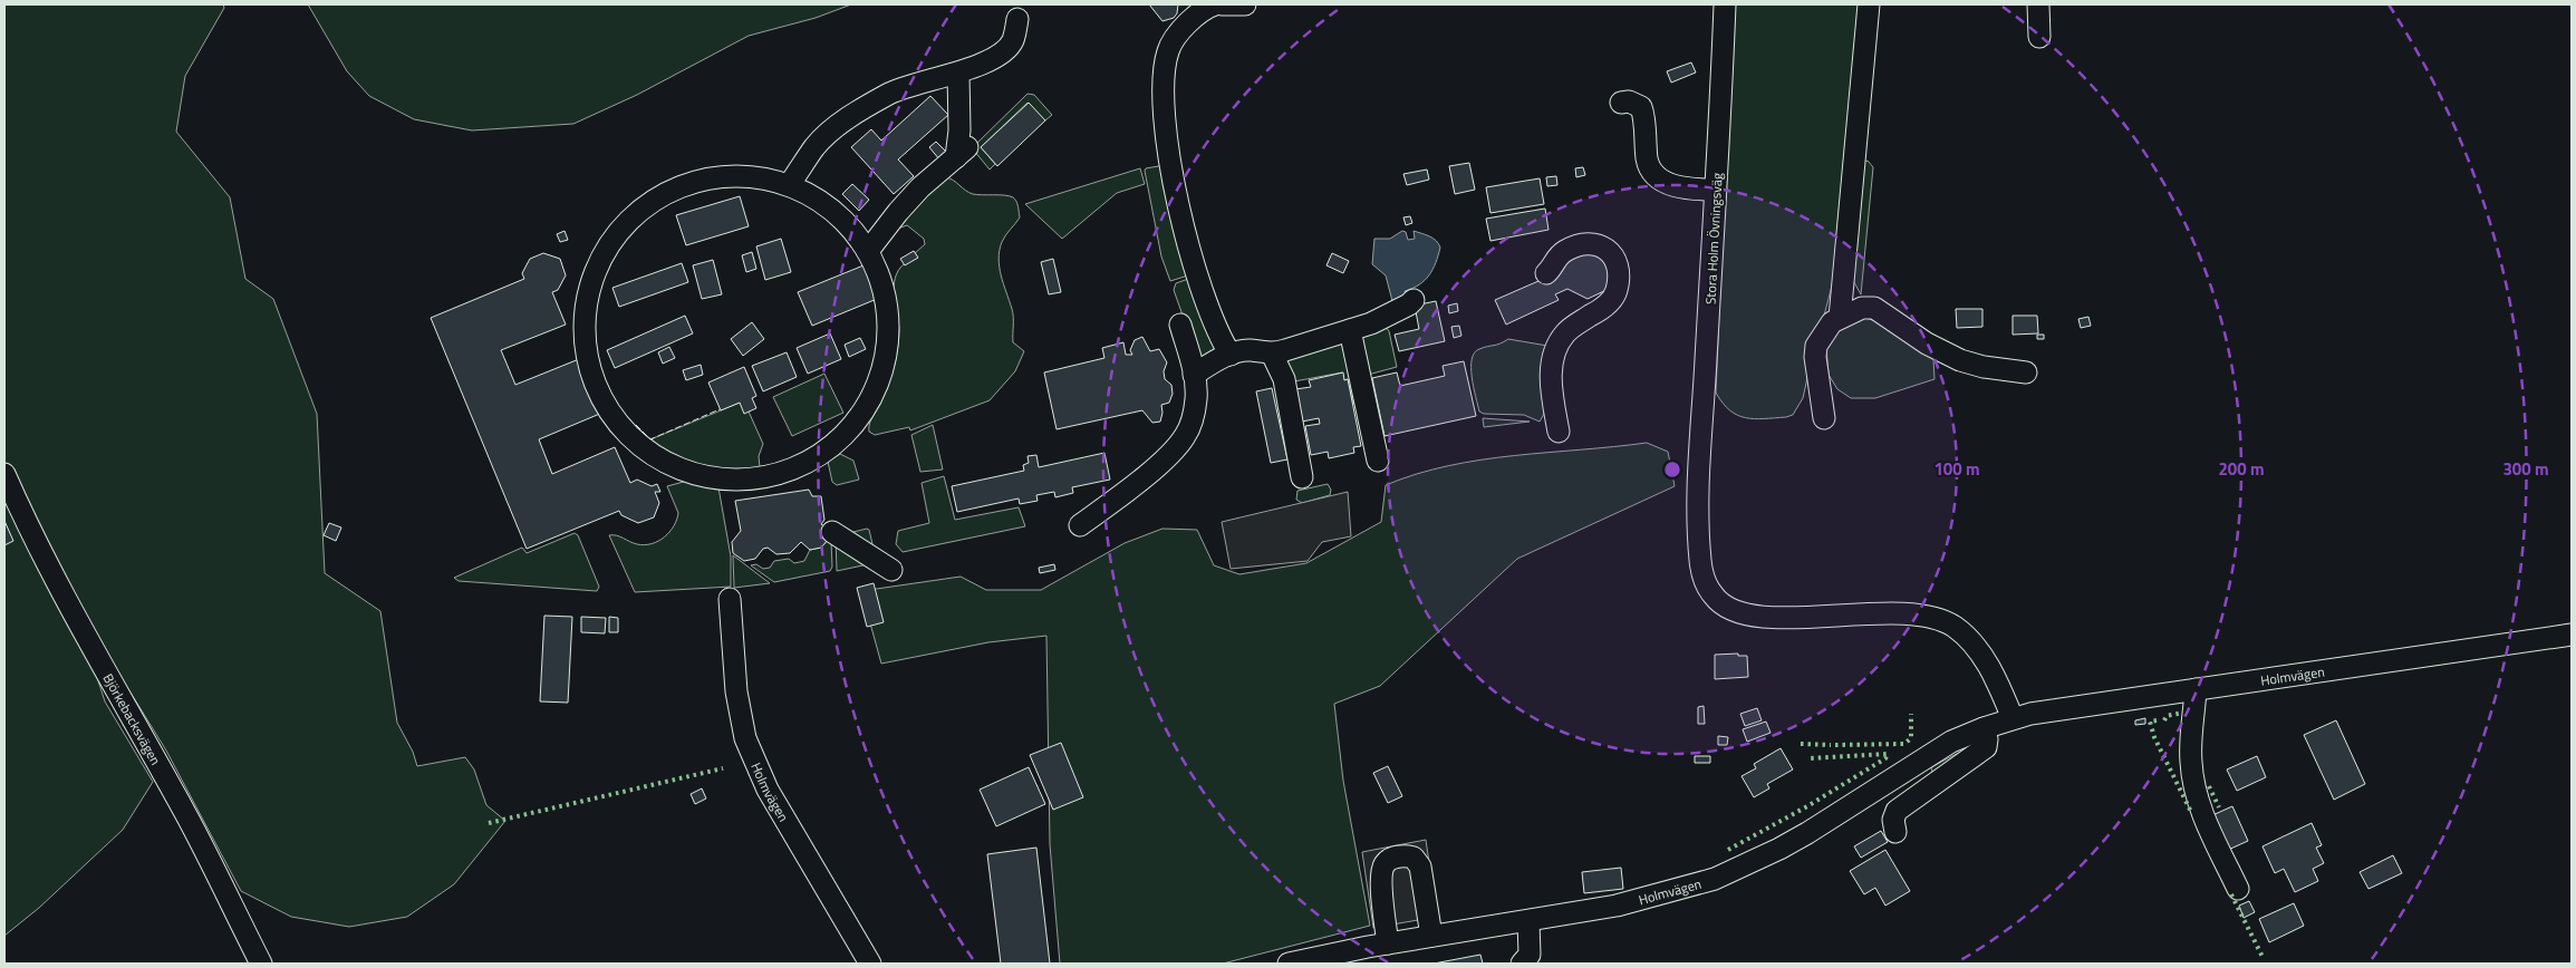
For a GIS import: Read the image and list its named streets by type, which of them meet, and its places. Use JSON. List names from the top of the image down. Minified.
{"streets":{"street":["Stora Holm Övningsväg","Holmvägen","Björkebacksvägen"]},"crossings":[["Stora Holm Övningsväg","Holmvägen"]],"rings":["100 m","200 m","300 m"]}
